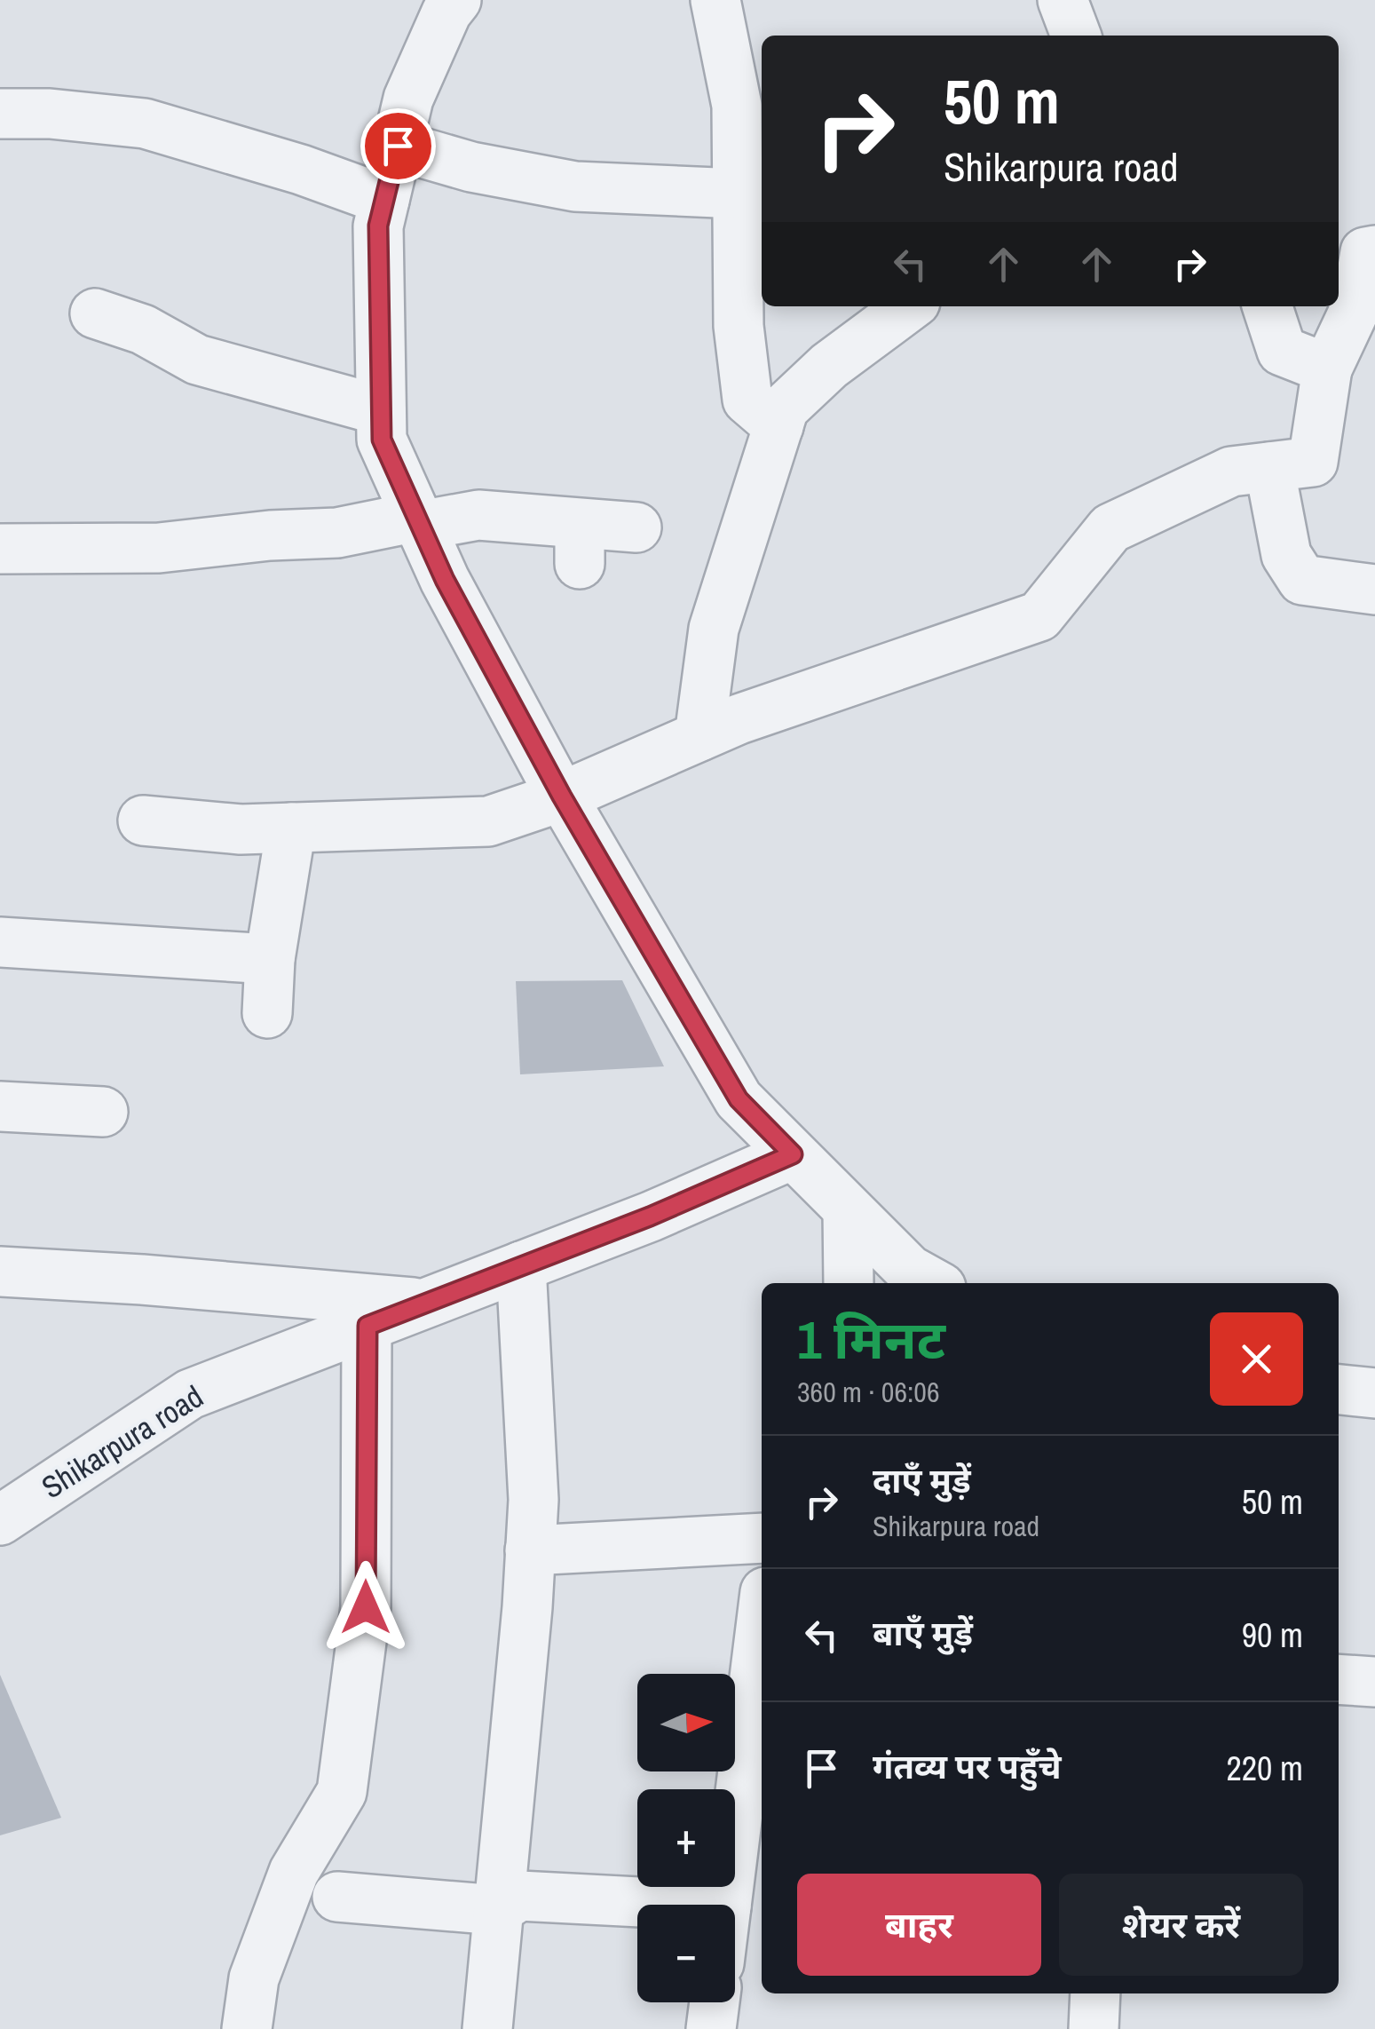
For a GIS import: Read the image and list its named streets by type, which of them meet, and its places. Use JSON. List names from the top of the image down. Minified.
{"streets":{"street":["Shikarpura road"]},"north":"right","page":{"turn":["50 m","Shikarpura road"],"heading":["1 मिनट","360 m · 06:06"],"list":[{"name":"दाएँ मुड़ें","note":"Shikarpura road","value":"50 m"},{"name":"बाएँ मुड़ें","value":"90 m"},{"name":"गंतव्य पर पहुँचे","value":"220 m"}],"map_buttons":["+","−"],"buttons":["बाहर","शेयर करें"]}}
